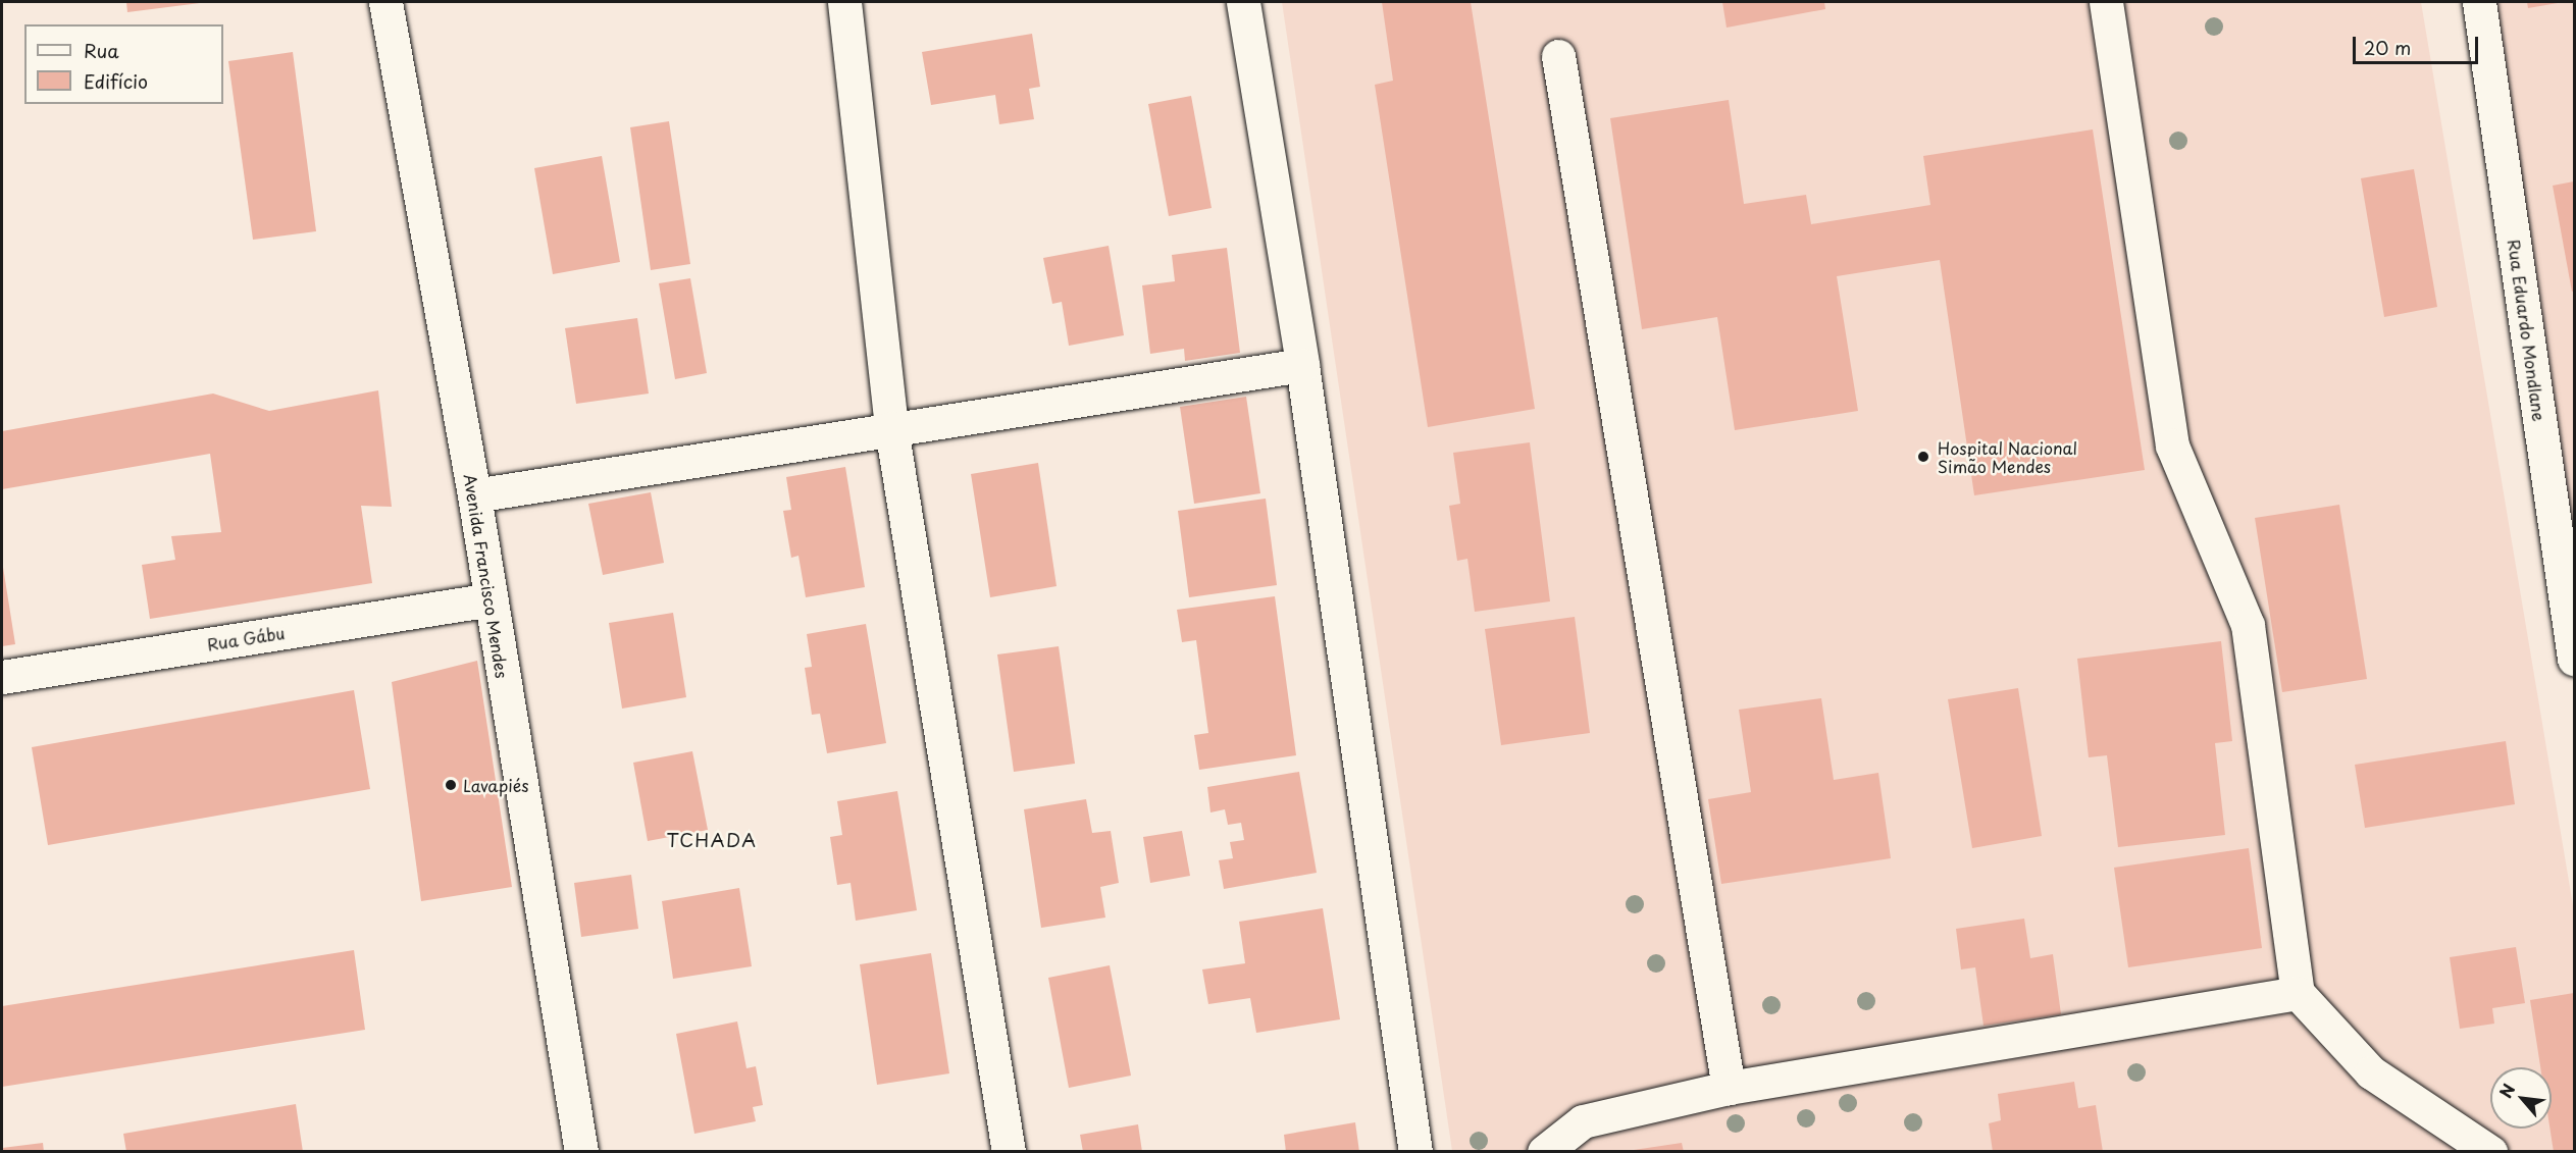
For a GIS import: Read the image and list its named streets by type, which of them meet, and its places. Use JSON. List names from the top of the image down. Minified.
{"streets":{"street":["Rua Eduardo Mondlane","Avenida Francisco Mendes","Rua Gábu"]},"crossings":[["Avenida Francisco Mendes","Rua Gábu"]],"districts":["TCHADA"],"places":["Hospital Nacional Simão Mendes","Lavapiés"],"legend":["Rua","Edifício"],"scale_bar":"20 m","north":"top left"}
